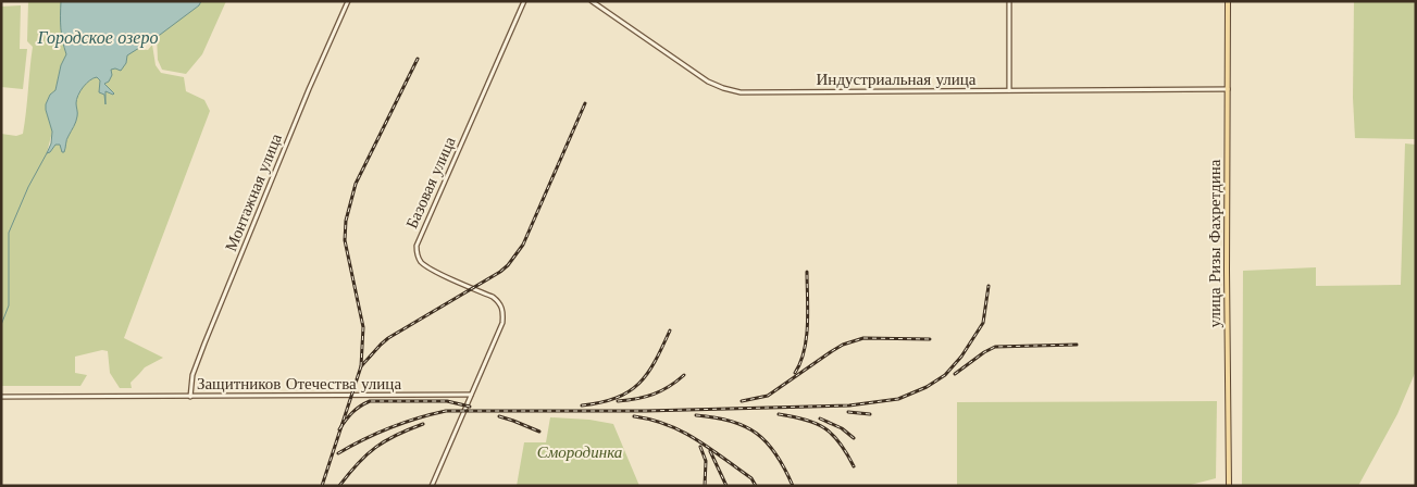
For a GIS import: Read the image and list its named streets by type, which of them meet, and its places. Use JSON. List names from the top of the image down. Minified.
{"streets":{"main road":["улица Ризы Фахретдина"],"street":["Индустриальная улица","Базовая улица","Монтажная улица","Защитников Отечества улица"]},"crossings":[["Индустриальная улица","улица Ризы Фахретдина"],["Базовая улица","Защитников Отечества улица"],["Монтажная улица","Защитников Отечества улица"]],"water":["Городское озеро"],"parks":["Смородинка"]}
